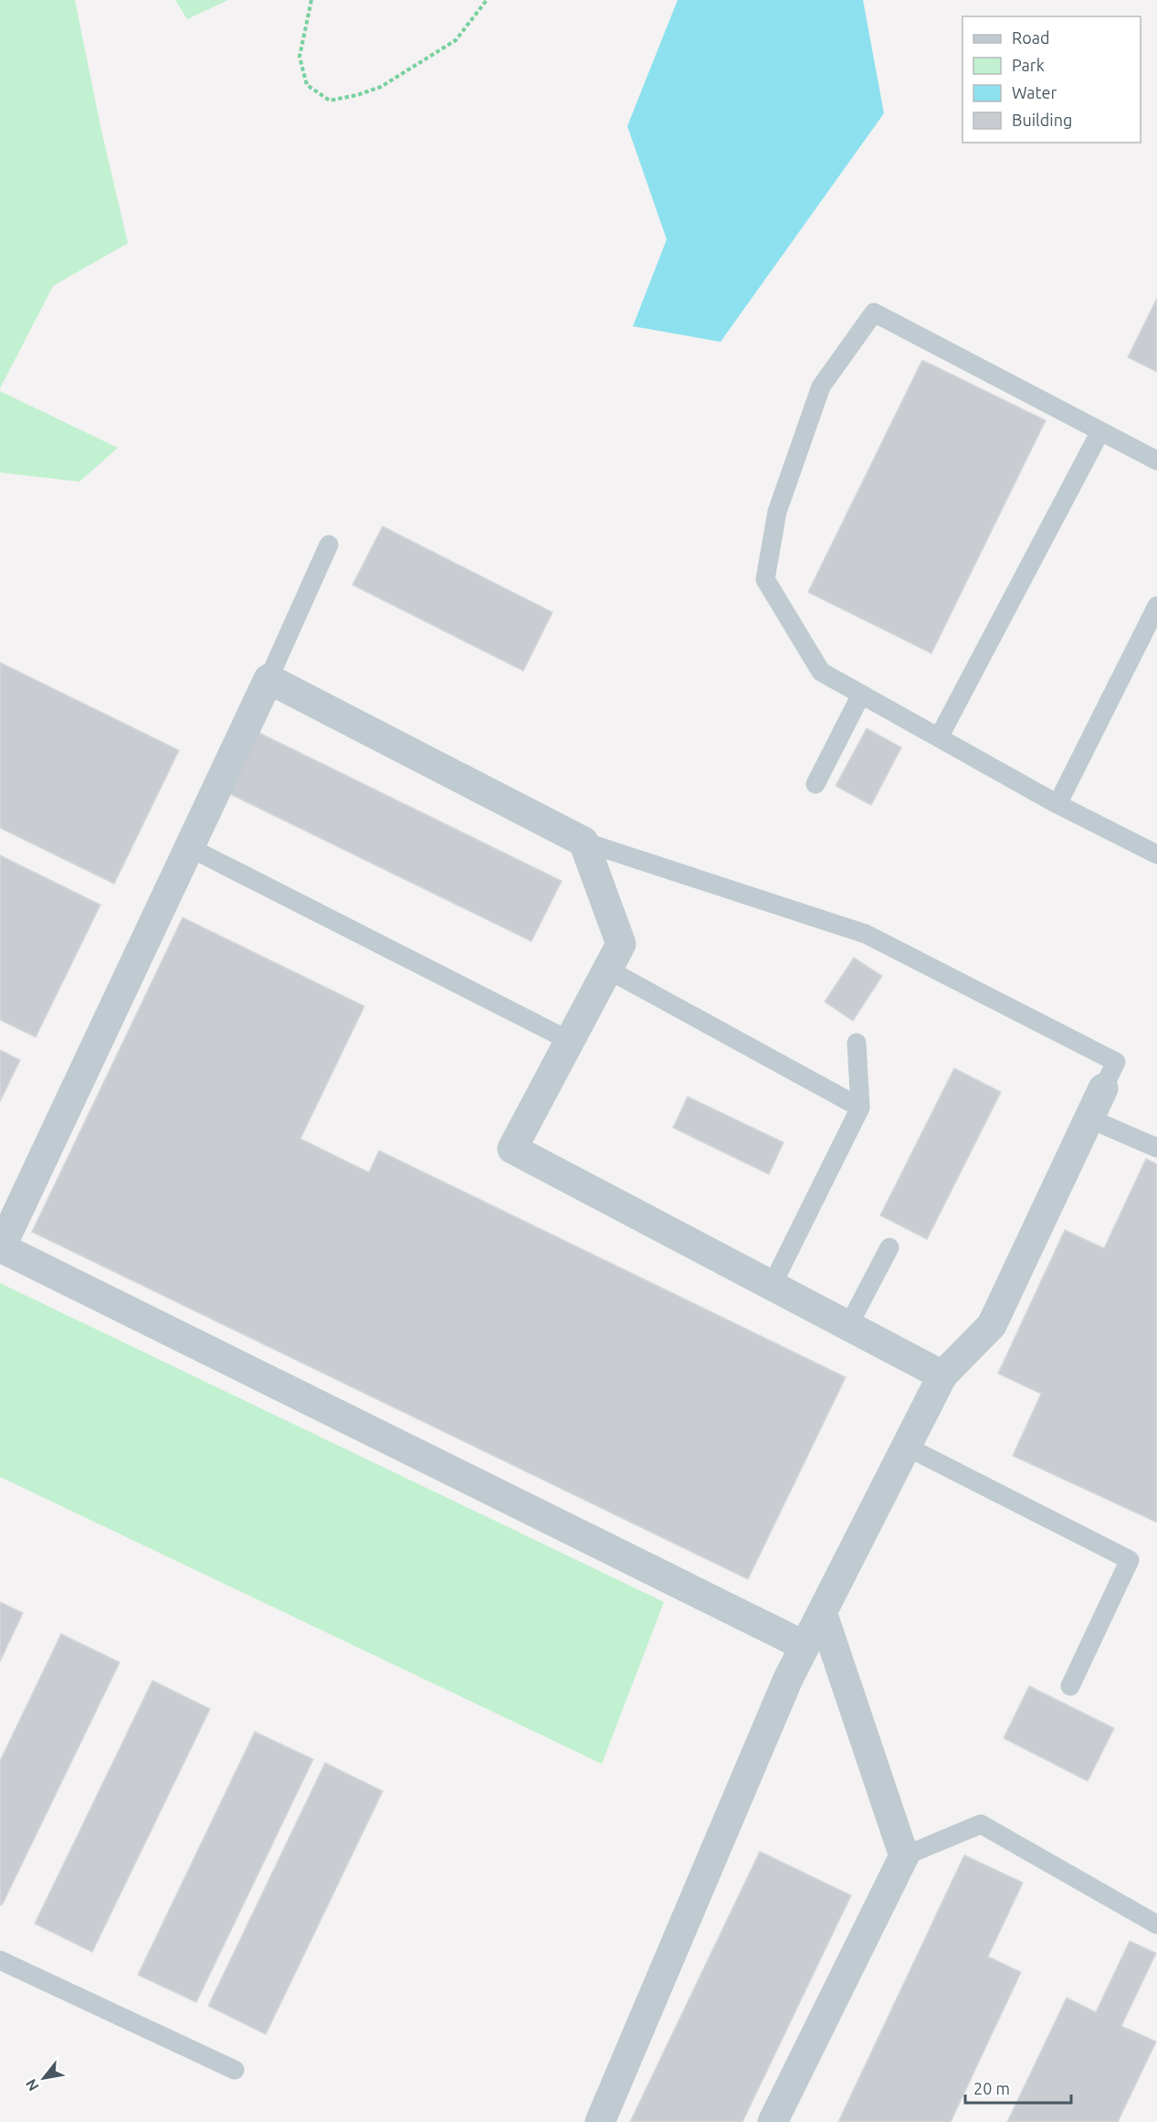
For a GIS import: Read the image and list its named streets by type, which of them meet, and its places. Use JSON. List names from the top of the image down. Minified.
{"legend":["Road","Park","Water","Building"],"scale_bar":"20 m","north":"bottom left"}
